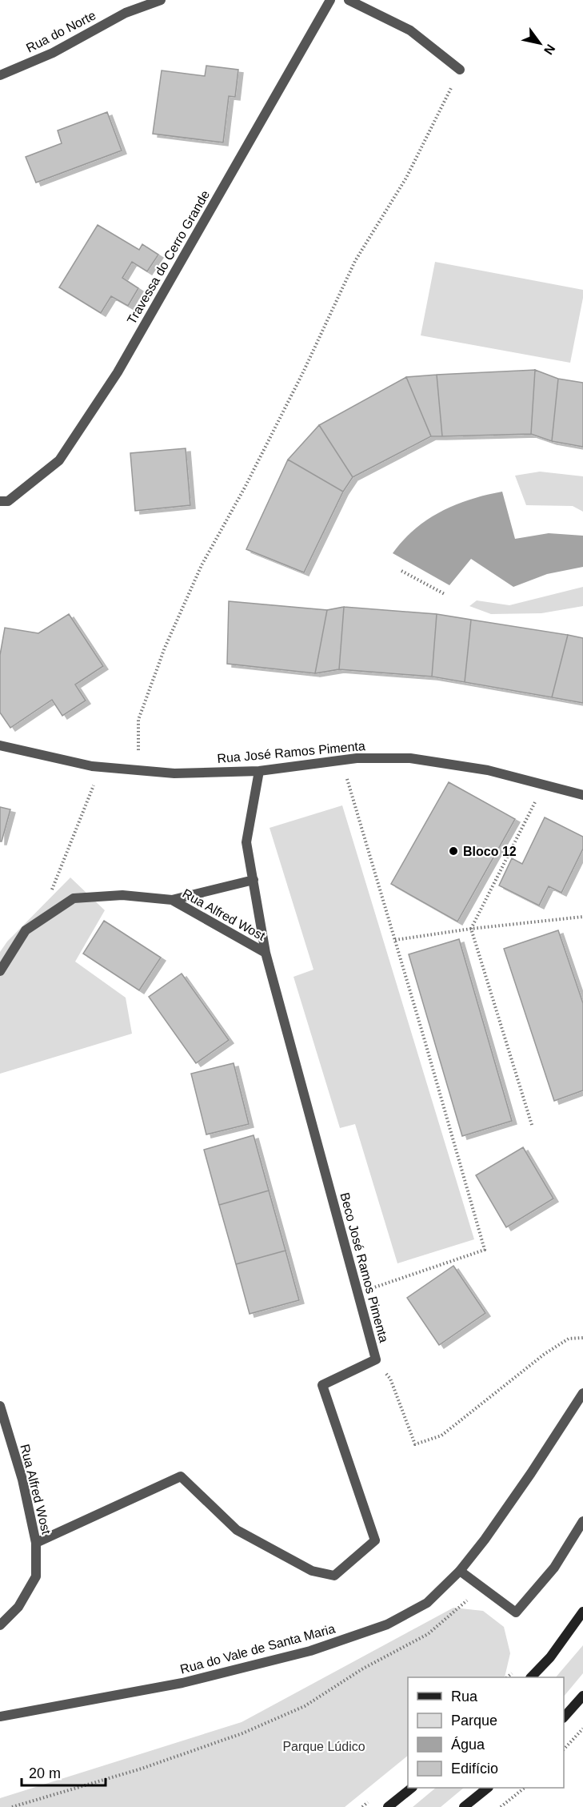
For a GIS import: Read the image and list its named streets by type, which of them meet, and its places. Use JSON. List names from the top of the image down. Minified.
{"streets":{"street":["Rua do Norte","Travessa do Cerro Grande","Rua José Ramos Pimenta","Rua Alfred Wost","Beco José Ramos Pimenta","Rua do Vale de Santa Maria"]},"crossings":[["Rua José Ramos Pimenta","Beco José Ramos Pimenta"],["Rua Alfred Wost","Beco José Ramos Pimenta"]],"parks":["Parque Lúdico"],"places":["Bloco 12"],"legend":["Rua","Parque","Água","Edifício"],"scale_bar":"20 m","north":"bottom right"}
